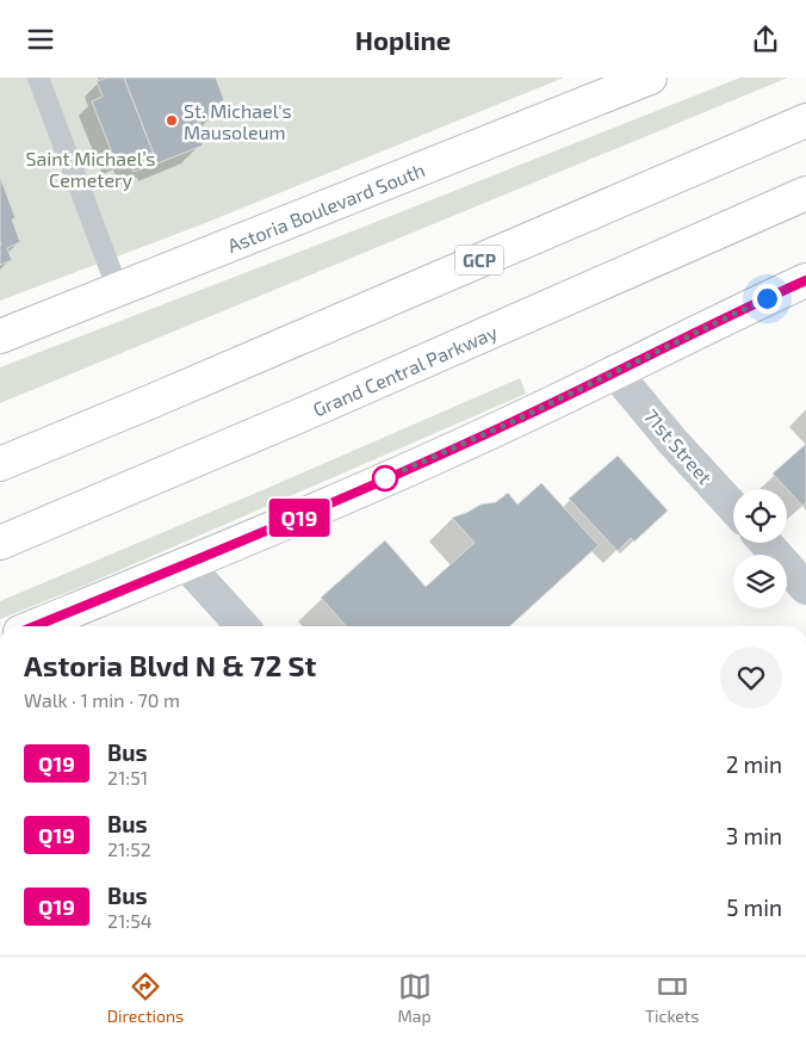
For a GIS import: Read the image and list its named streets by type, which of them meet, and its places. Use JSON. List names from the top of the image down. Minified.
{"streets":{"main road":["Astoria Boulevard South","GCP","Grand Central Parkway"],"street":["71st Street"]},"parks":["Saint Michael’s Cemetery"],"places":["St. Michael's Mausoleum"],"lines":["bus line Q19"],"page":{"header":"Hopline","on_map":"Q19","heading":["Astoria Blvd N & 72 St","Walk · 1 min · 70 m"],"list":[{"mark":"Q19","name":"Bus","note":"21:51","value":"2 min"},{"mark":"Q19","name":"Bus","note":"21:52","value":"3 min"},{"mark":"Q19","name":"Bus","note":"21:54","value":"5 min"}],"tabs":["Directions","Map","Tickets"]}}
